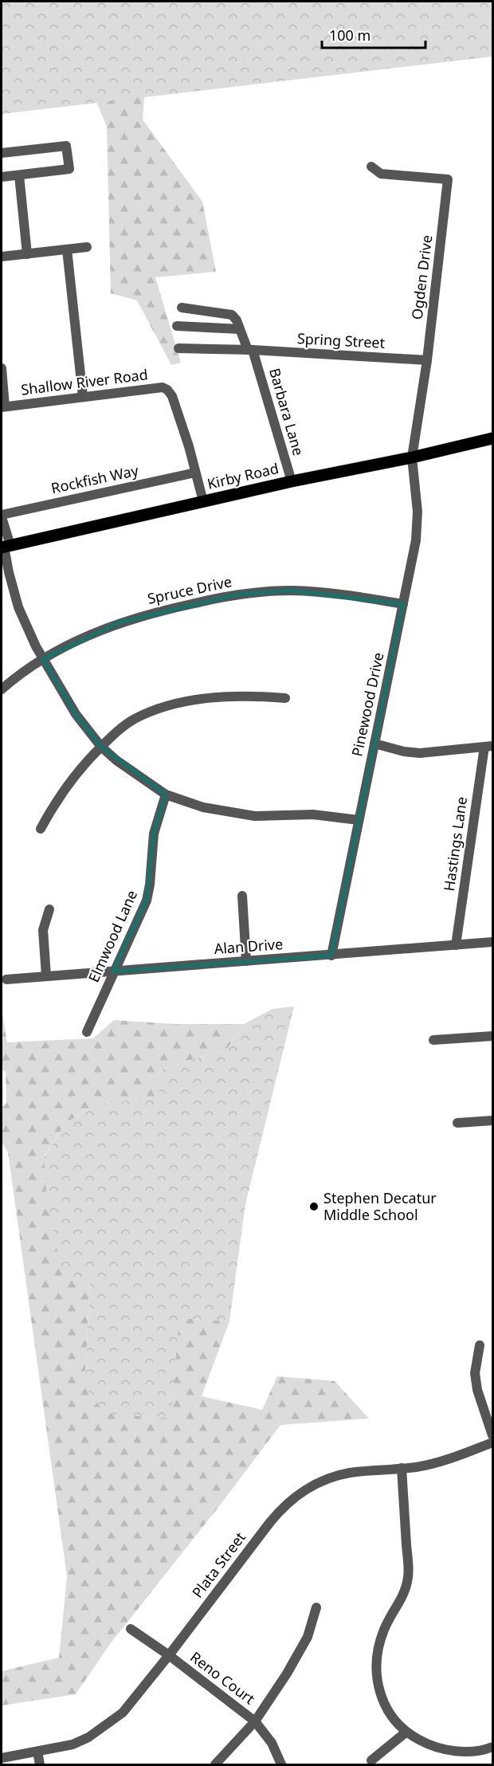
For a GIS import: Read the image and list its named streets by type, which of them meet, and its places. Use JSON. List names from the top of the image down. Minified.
{"streets":{"main road":["Kirby Road"],"street":["Ogden Drive","Spring Street","Shallow River Road","Barbara Lane","Rockfish Way","Spruce Drive","Pinewood Drive","Hastings Lane","Elmwood Lane","Alan Drive","Plata Street","Reno Court"]},"crossings":[["Ogden Drive","Spring Street"],["Ogden Drive","Kirby Road"],["Ogden Drive","Pinewood Drive"],["Spring Street","Barbara Lane"],["Shallow River Road","Kirby Road"],["Shallow River Road","Rockfish Way"],["Barbara Lane","Kirby Road"],["Kirby Road","Pinewood Drive"],["Spruce Drive","Pinewood Drive"],["Pinewood Drive","Alan Drive"],["Hastings Lane","Alan Drive"],["Elmwood Lane","Alan Drive"],["Plata Street","Reno Court"]],"places":["Stephen Decatur Middle School"],"scale_bar":"100 m"}
